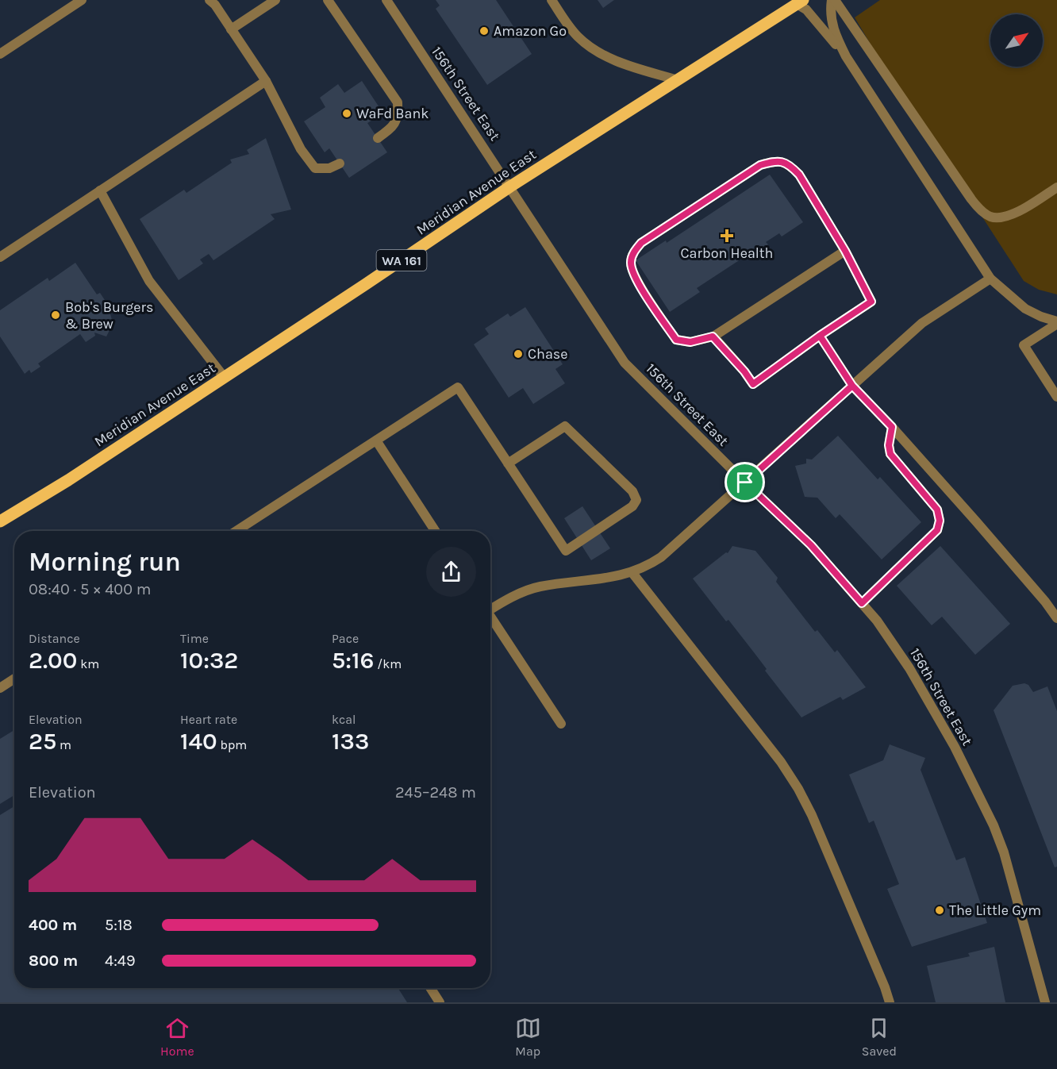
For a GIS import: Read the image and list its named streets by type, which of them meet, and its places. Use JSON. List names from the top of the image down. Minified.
{"streets":{"main road":["Meridian Avenue East","WA 161"],"street":["156th Street East"]},"crossings":[["156th Street East","Meridian Avenue East"]],"places":{"other":["Amazon Go","WaFd Bank","Bob's Burgers & Brew","Chase","The Little Gym"],"health":["Carbon Health"]},"north":"top right","page":{"heading":["Morning run","08:40 · 5 × 400 m"],"stats":[["Distance","2.00 km"],["Time","10:32"],["Pace","5:16 /km"],["Elevation","25 m"],["Heart rate","140 bpm"],["kcal","133"]],"chart":["Elevation","245–248 m"],"list":[{"name":"400 m","note":"5:18"},{"name":"800 m","note":"4:49"}],"tabs":["Home","Map","Saved"]}}
